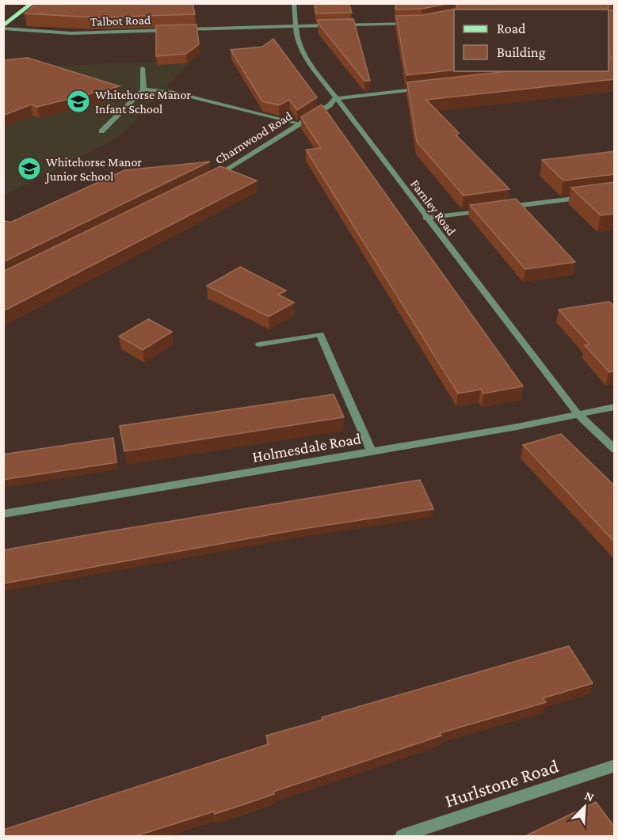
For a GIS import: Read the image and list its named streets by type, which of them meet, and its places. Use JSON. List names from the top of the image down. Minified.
{"streets":{"street":["Talbot Road","Charnwood Road","Farnley Road","Holmesdale Road","Hurlstone Road"]},"crossings":[["Talbot Road","Farnley Road"],["Charnwood Road","Farnley Road"],["Farnley Road","Holmesdale Road"]],"places":{"school or university":["Whitehorse Manor Infant School","Whitehorse Manor Junior School"]},"legend":["Road","Building"],"north":"top right"}
